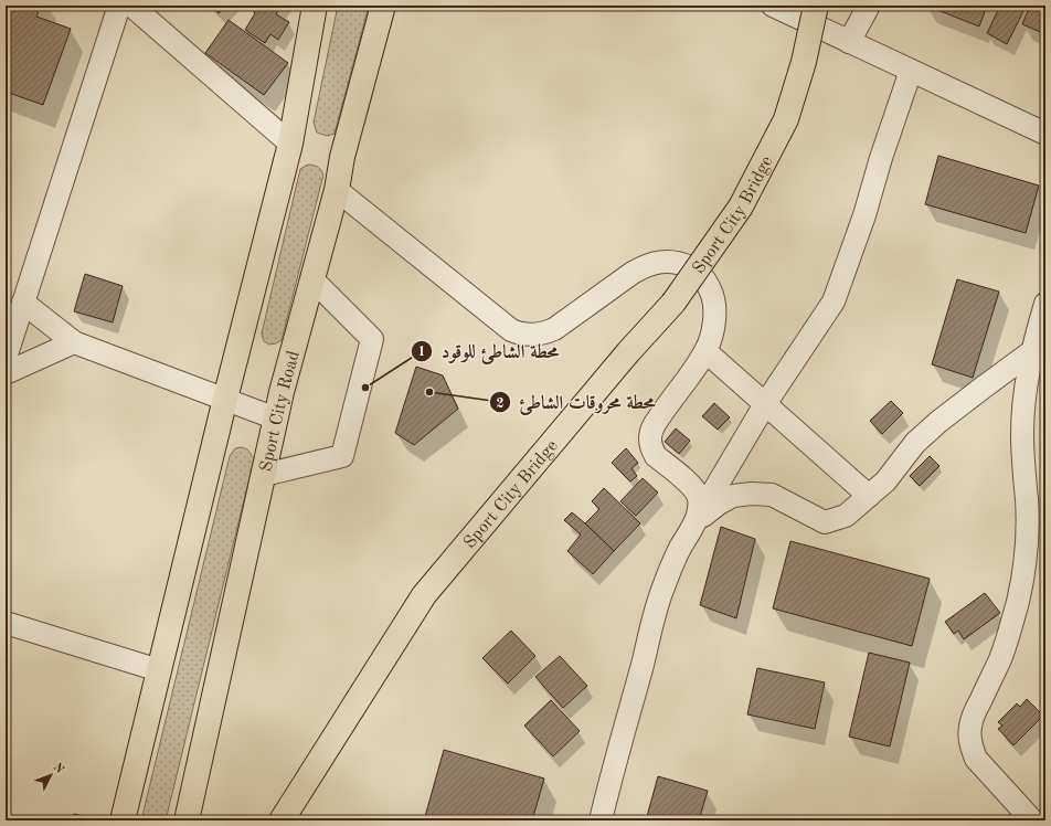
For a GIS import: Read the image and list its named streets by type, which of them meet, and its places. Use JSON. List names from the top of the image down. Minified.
{"streets":{"main road":["Sport City Bridge","Sport City Road"]},"places":["محطة الشاطئ للوقود","محطة محروقات الشاطئ"],"north":"top right"}
